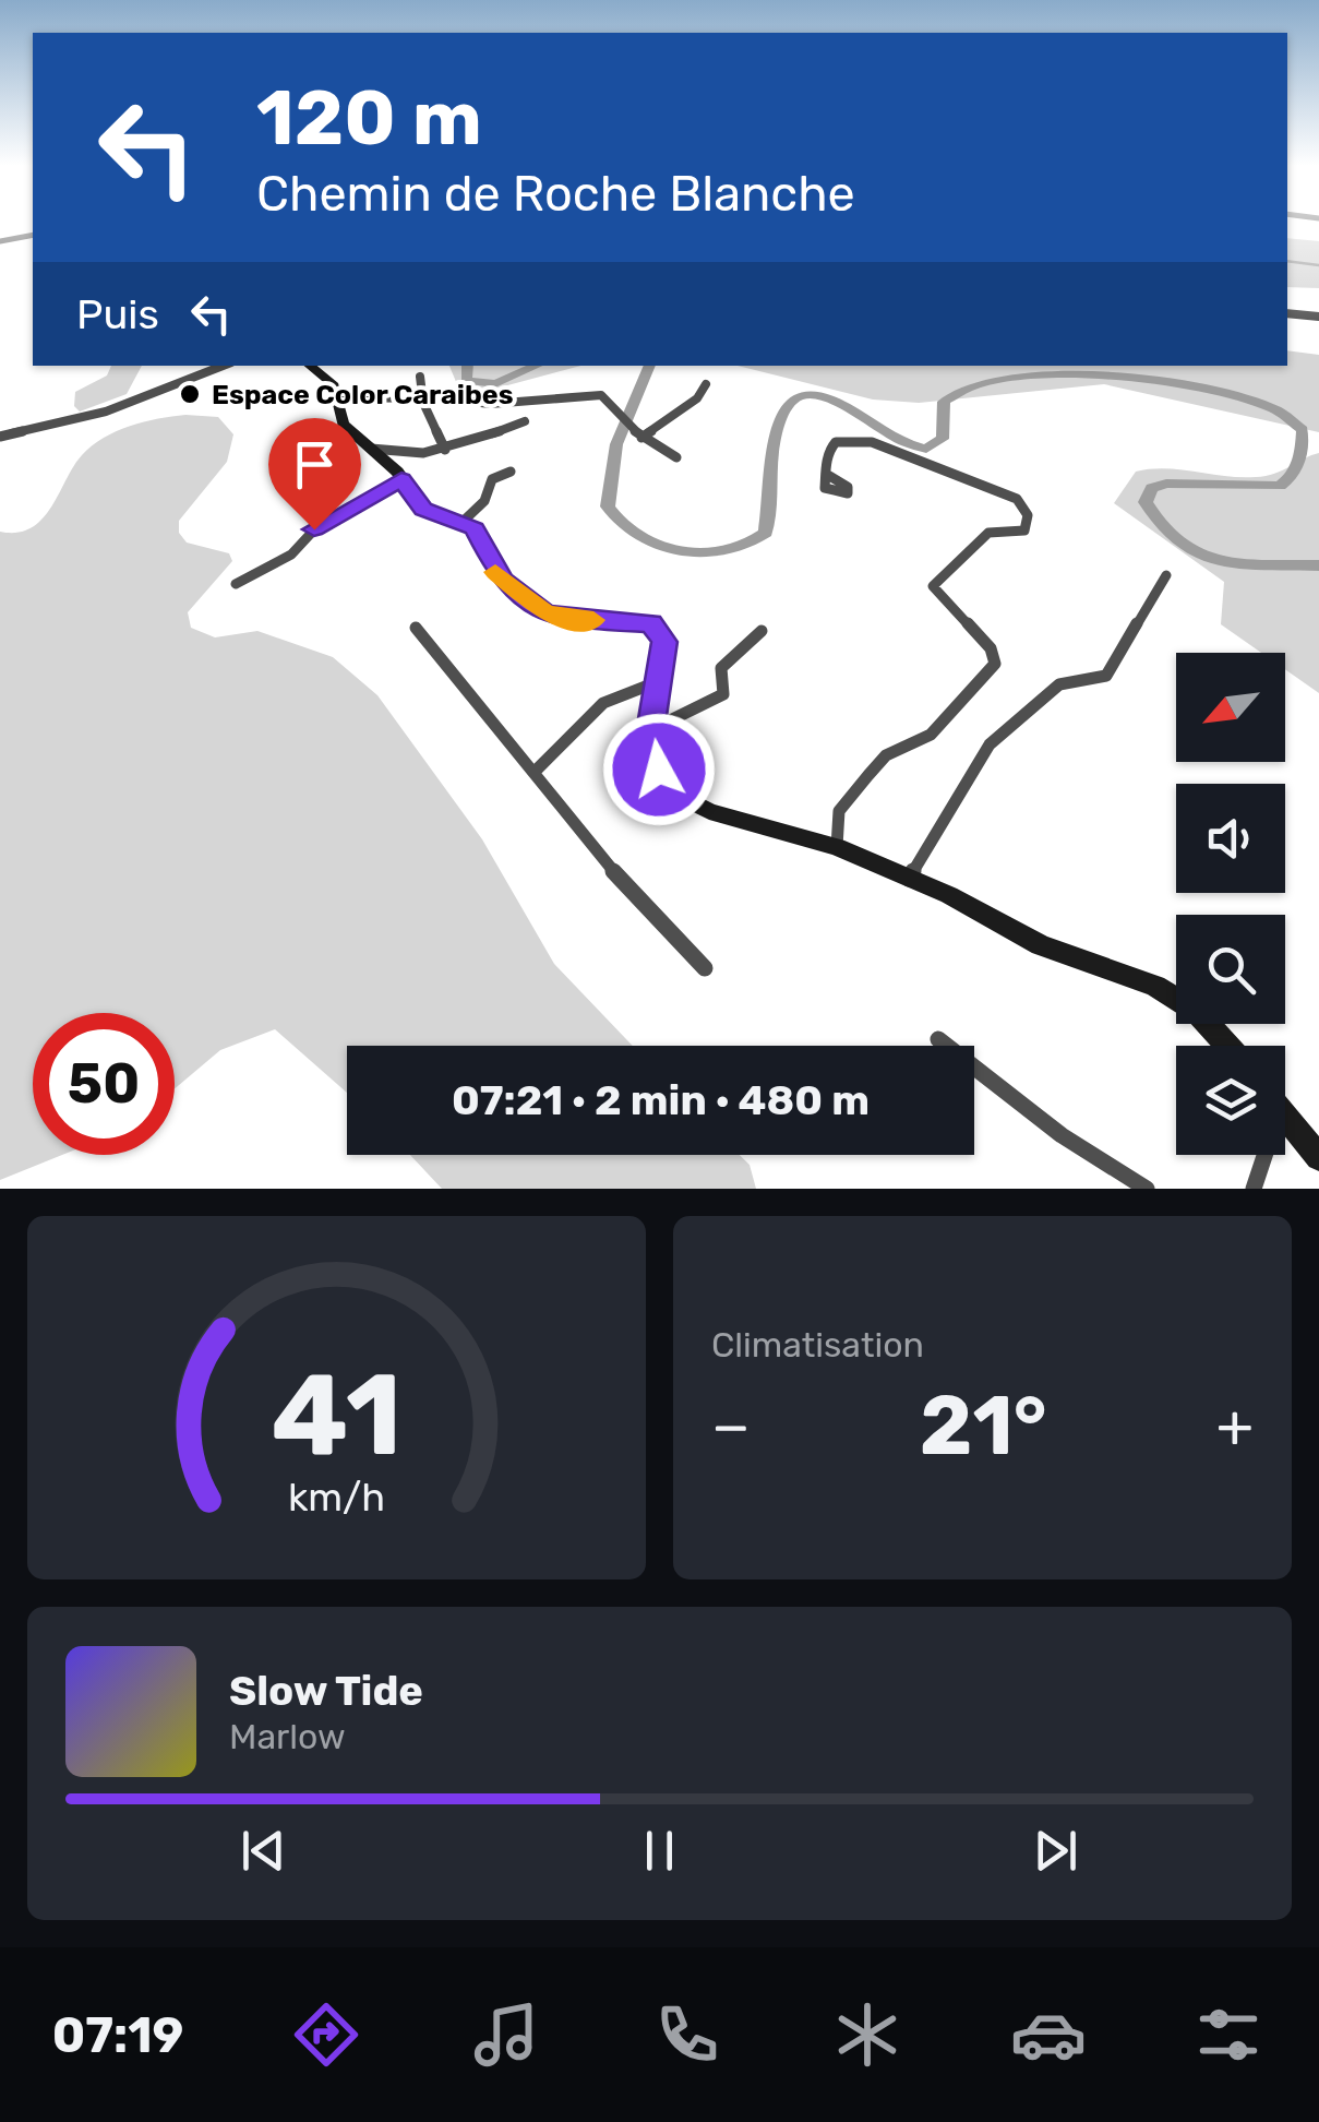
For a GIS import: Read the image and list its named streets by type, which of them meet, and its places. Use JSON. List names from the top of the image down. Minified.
{"places":["Espace Color Caraibes"],"north":"bottom left","page":{"turn":["120 m","Chemin de Roche Blanche"],"then":"Puis","limit":"50","trip":"07:21 · 2 min · 480 m","tile":"Climatisation","heat":["−","21°","+"],"song":["Slow Tide","Marlow"],"tabs":"07:19","gauge":["41","km/h"]}}
